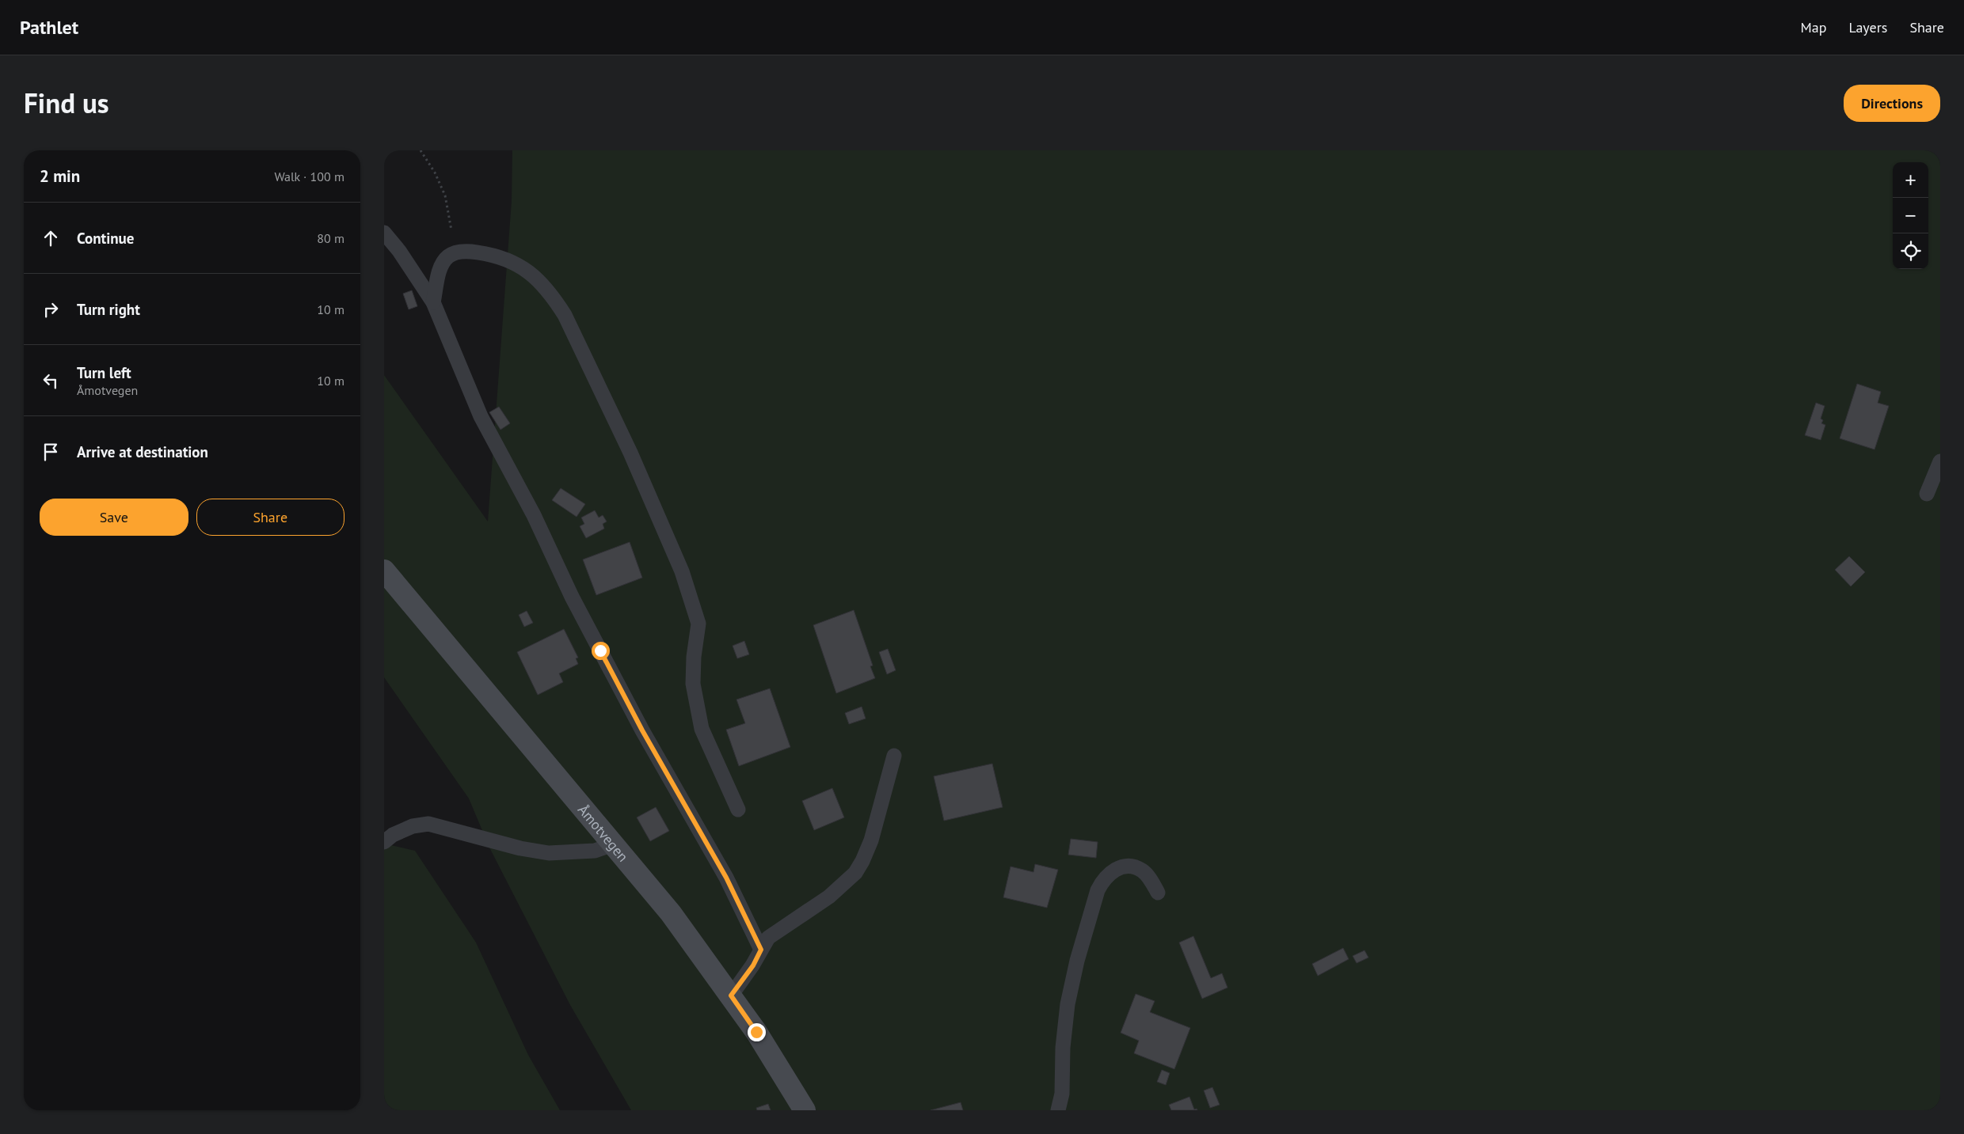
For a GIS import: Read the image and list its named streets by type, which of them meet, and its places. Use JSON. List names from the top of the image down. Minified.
{"streets":{"main road":["Åmotvegen"]},"page":{"header":"Pathlet","nav":["Map","Layers","Share"],"title":"Find us","buttons":["Directions",["Save","Share"]],"heading":["2 min","Walk · 100 m"],"map_buttons":["+","−"],"list":[["Continue","80 m"],["Turn right","10 m"],["Turn left","Åmotvegen","10 m"],"Arrive at destination"]}}
